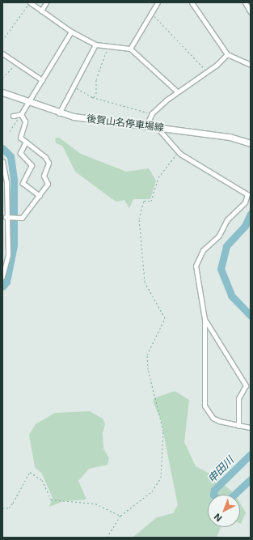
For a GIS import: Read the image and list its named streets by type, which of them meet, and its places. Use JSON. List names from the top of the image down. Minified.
{"streets":{"main road":["後賀山名停車場線"]},"water":["申田川"],"north":"bottom left"}
